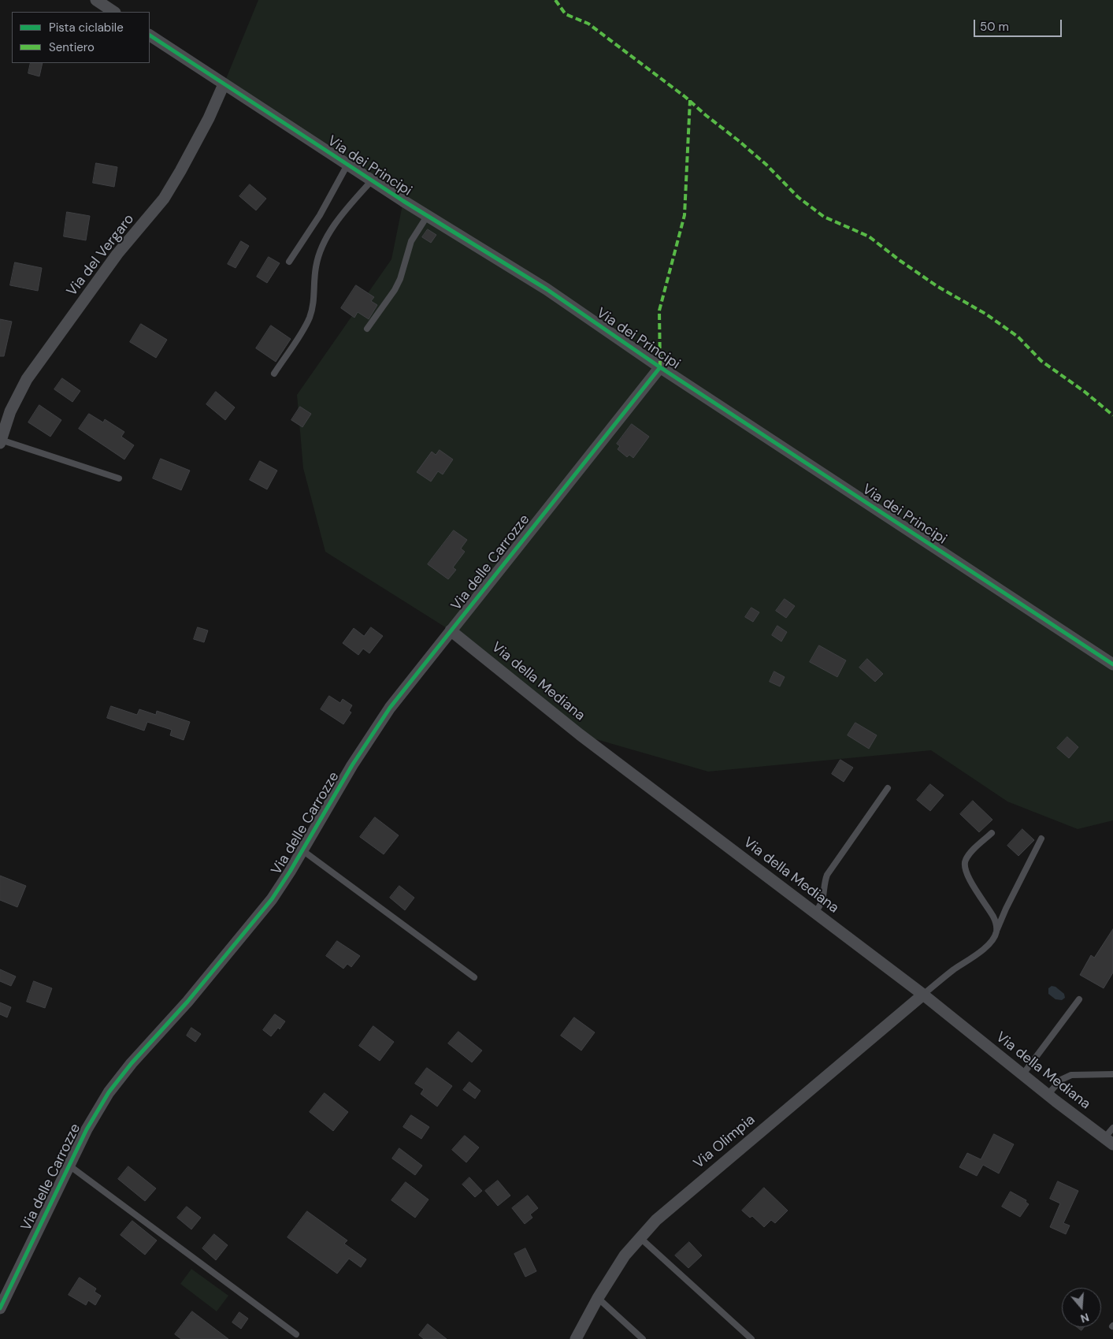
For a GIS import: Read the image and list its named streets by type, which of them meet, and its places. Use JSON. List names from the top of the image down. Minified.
{"streets":{"street":["Via dei Principi","Via del Vergaro","Via delle Carrozze","Via della Mediana","Via Olimpia"]},"crossings":[["Via dei Principi","Via del Vergaro"],["Via dei Principi","Via delle Carrozze"],["Via delle Carrozze","Via della Mediana"],["Via della Mediana","Via Olimpia"]],"legend":["Pista ciclabile","Sentiero"],"scale_bar":"50 m","north":"bottom"}
